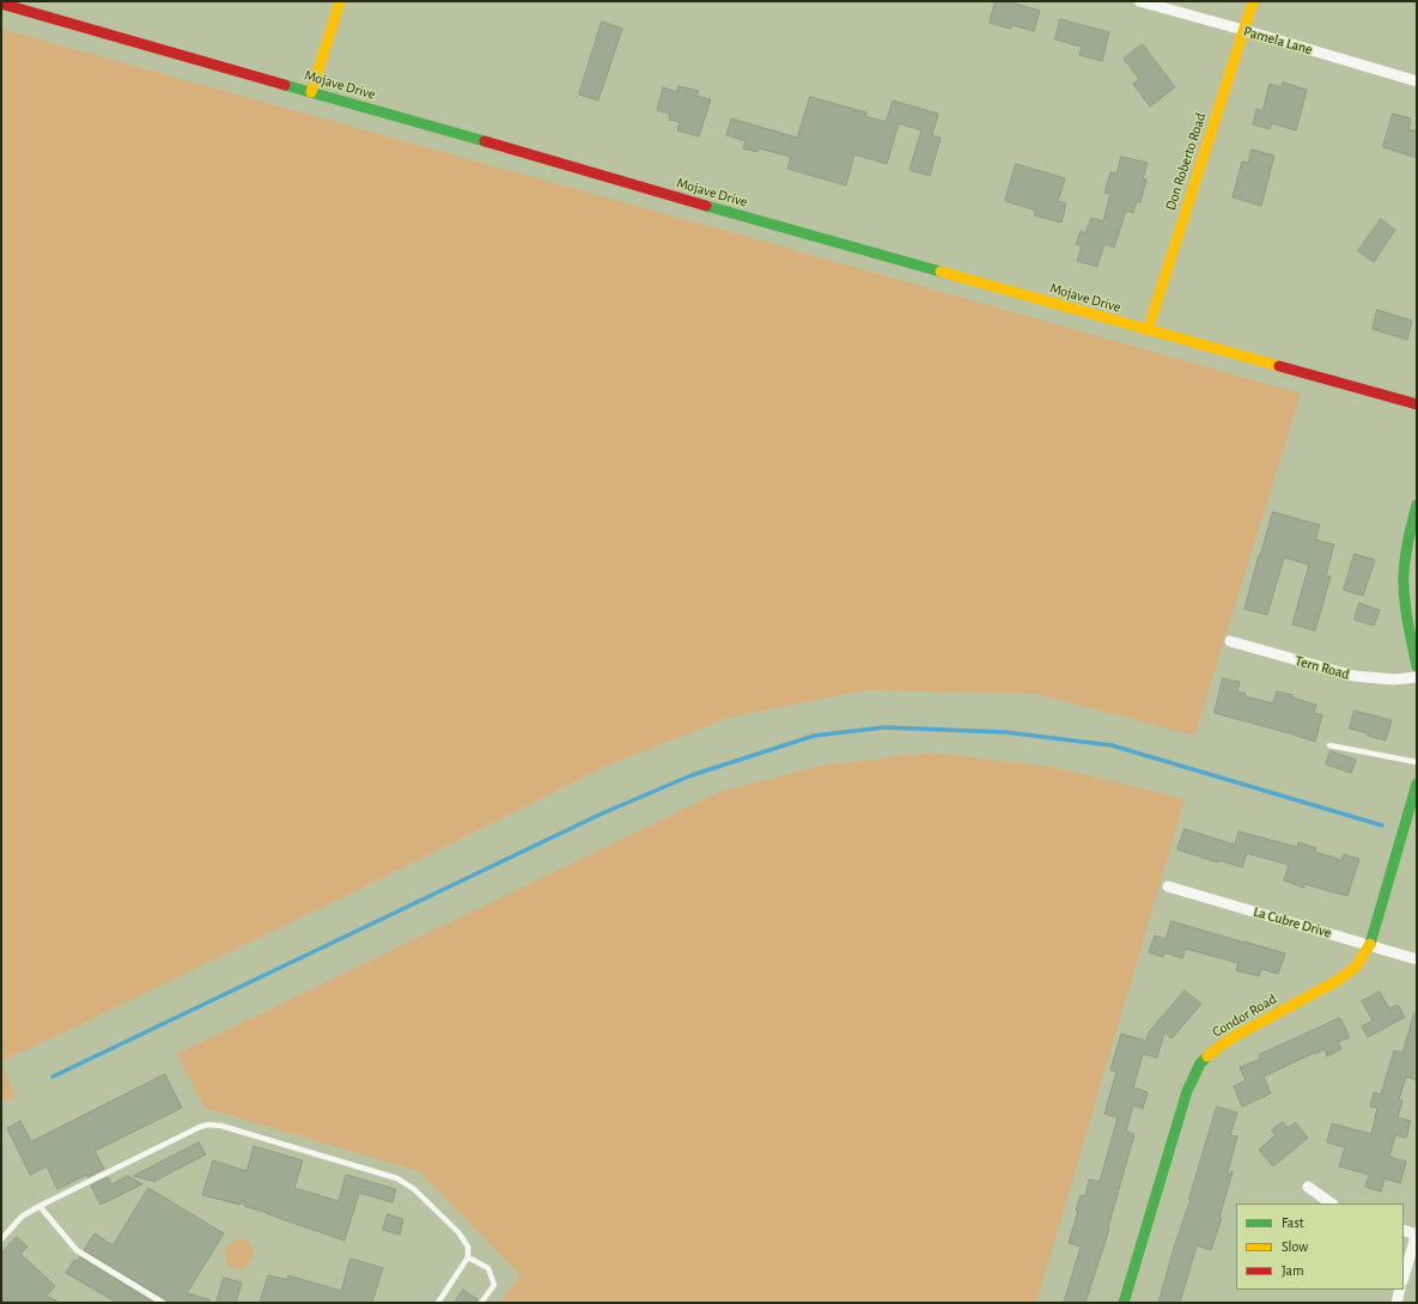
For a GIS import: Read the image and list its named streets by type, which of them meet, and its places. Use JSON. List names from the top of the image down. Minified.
{"streets":{"main road":["Mojave Drive","Don Roberto Road","Condor Road"],"street":["Pamela Lane","Tern Road","La Cubre Drive"]},"crossings":[["Pamela Lane","Don Roberto Road"],["Mojave Drive","Don Roberto Road"],["La Cubre Drive","Condor Road"]],"legend":["Fast","Slow","Jam"]}
